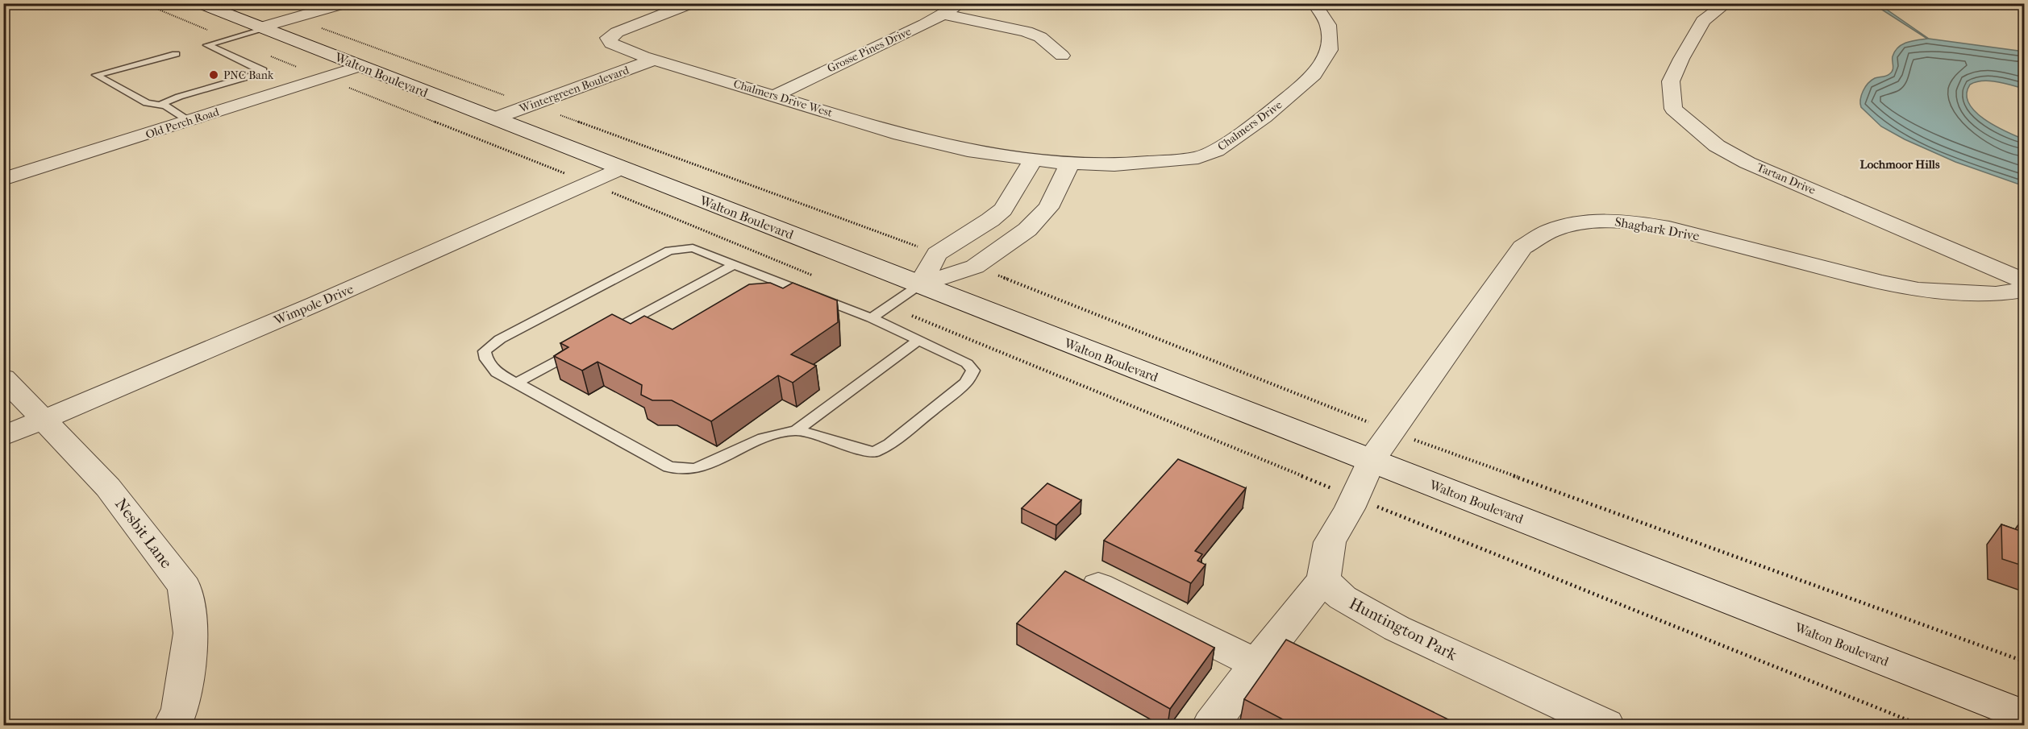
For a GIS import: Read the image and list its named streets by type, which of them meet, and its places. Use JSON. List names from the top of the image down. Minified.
{"streets":{"street":["Grosse Pines Drive","Walton Boulevard","Wintergreen Boulevard","Chalmers Drive West","Old Perch Road","Chalmers Drive","Tartan Drive","Shagbark Drive","Wimpole Drive","Nesbit Lane","Huntington Park"]},"crossings":[["Grosse Pines Drive","Chalmers Drive West"],["Walton Boulevard","Wintergreen Boulevard"],["Walton Boulevard","Old Perch Road"],["Walton Boulevard","Shagbark Drive"],["Walton Boulevard","Wimpole Drive"],["Wintergreen Boulevard","Chalmers Drive West"],["Chalmers Drive West","Chalmers Drive"],["Wimpole Drive","Nesbit Lane"]],"districts":["Lochmoor Hills"],"places":["PNC Bank"]}
